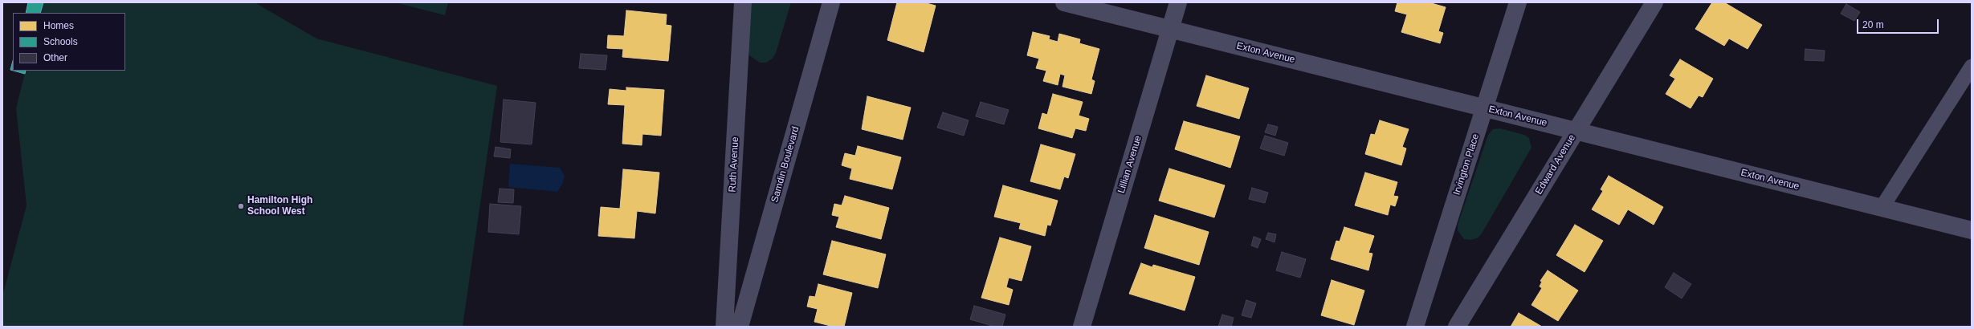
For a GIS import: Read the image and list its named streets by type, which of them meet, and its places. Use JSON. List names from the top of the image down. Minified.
{"streets":{"street":["Exton Avenue","Ruth Avenue","Samdin Boulevard","Lillian Avenue","Irvington Place","Edward Avenue"]},"crossings":[["Exton Avenue","Lillian Avenue"],["Exton Avenue","Irvington Place"],["Exton Avenue","Edward Avenue"]],"places":["Hamilton High School West"],"legend":["Homes","Schools","Other"],"scale_bar":"20 m"}
